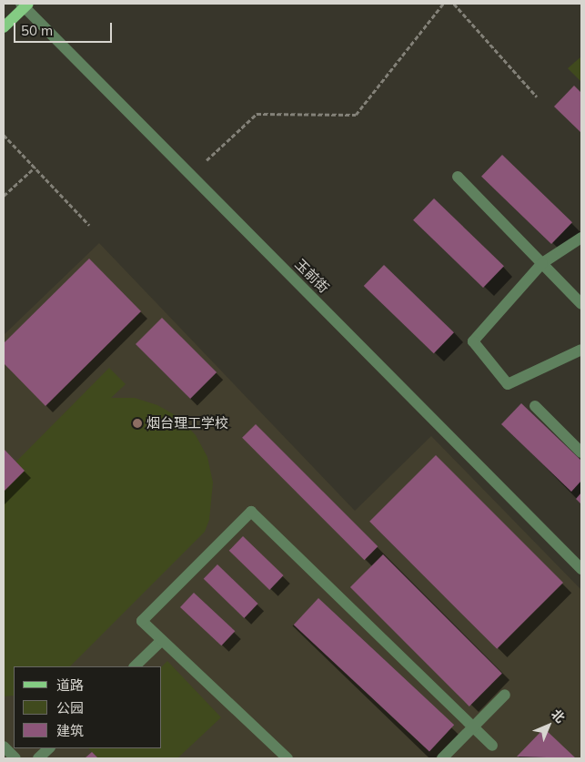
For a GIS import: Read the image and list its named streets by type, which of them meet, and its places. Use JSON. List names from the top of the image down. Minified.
{"streets":{"street":["玉前街"]},"places":["烟台理工学校"],"legend":["道路","公园","建筑"],"scale_bar":"50 m","north":"top right"}
